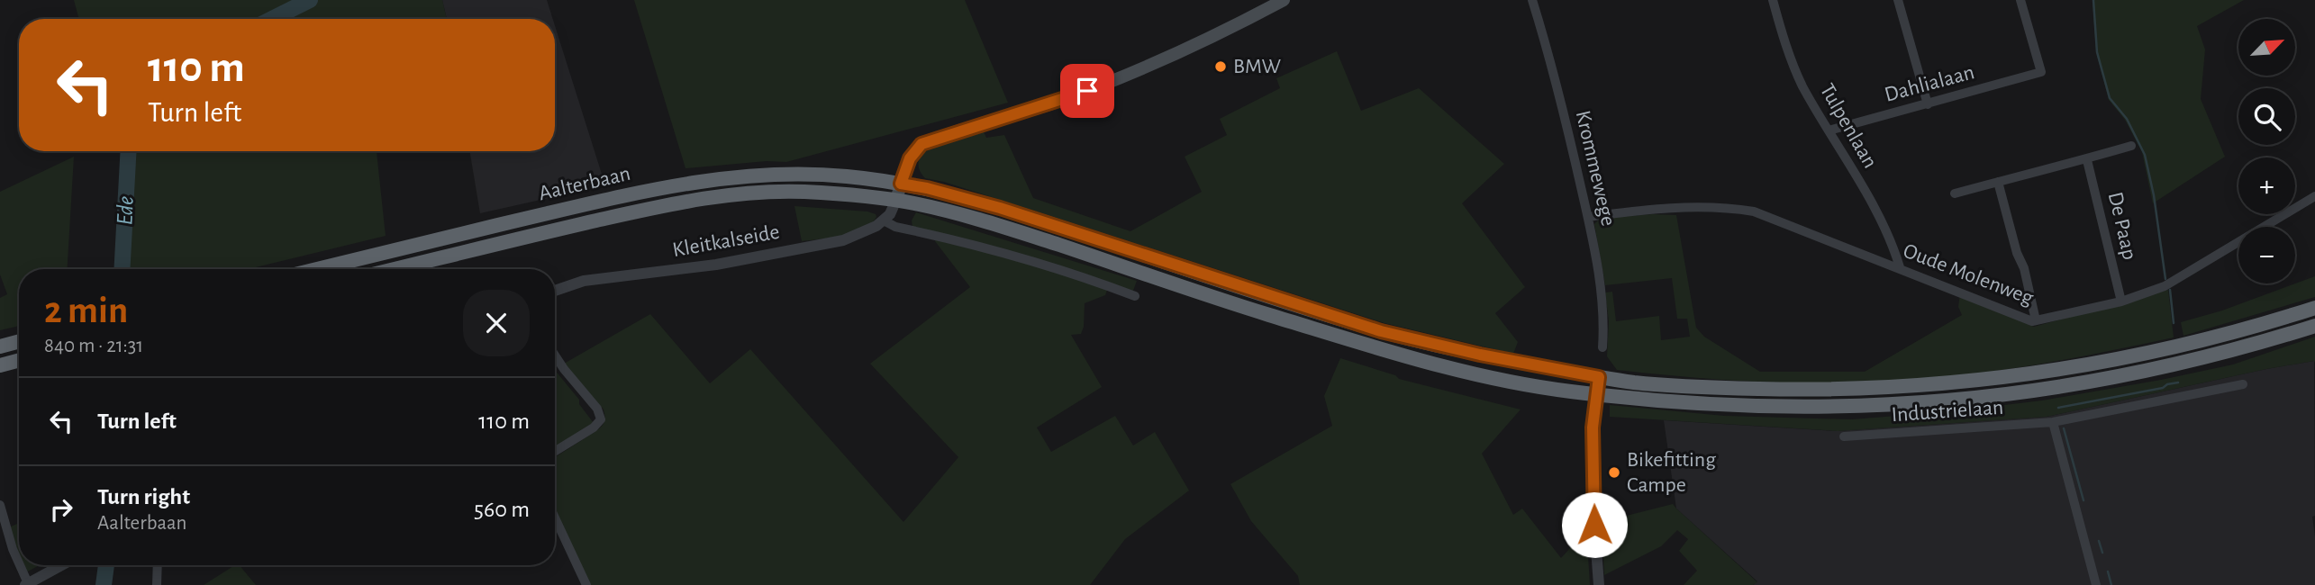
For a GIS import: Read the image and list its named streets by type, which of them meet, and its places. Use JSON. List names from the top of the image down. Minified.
{"streets":{"highway":["Aalterbaan"],"street":["Dahlialaan","Tulpenlaan","Krommewege","De Paap","Kleitkalseide","Oude Molenweg","Industrielaan"]},"crossings":[["Dahlialaan","Tulpenlaan"],["Tulpenlaan","Oude Molenweg"],["Krommewege","Oude Molenweg"],["De Paap","Oude Molenweg"]],"water":["Ede"],"places":["BMW","Bikefitting Campe"],"north":"top right","page":{"map_buttons":["+","−"],"turn":["110 m","Turn left"],"heading":["2 min","840 m · 21:31"],"list":[{"name":"Turn left","value":"110 m"},{"name":"Turn right","note":"Aalterbaan","value":"560 m"}]}}
